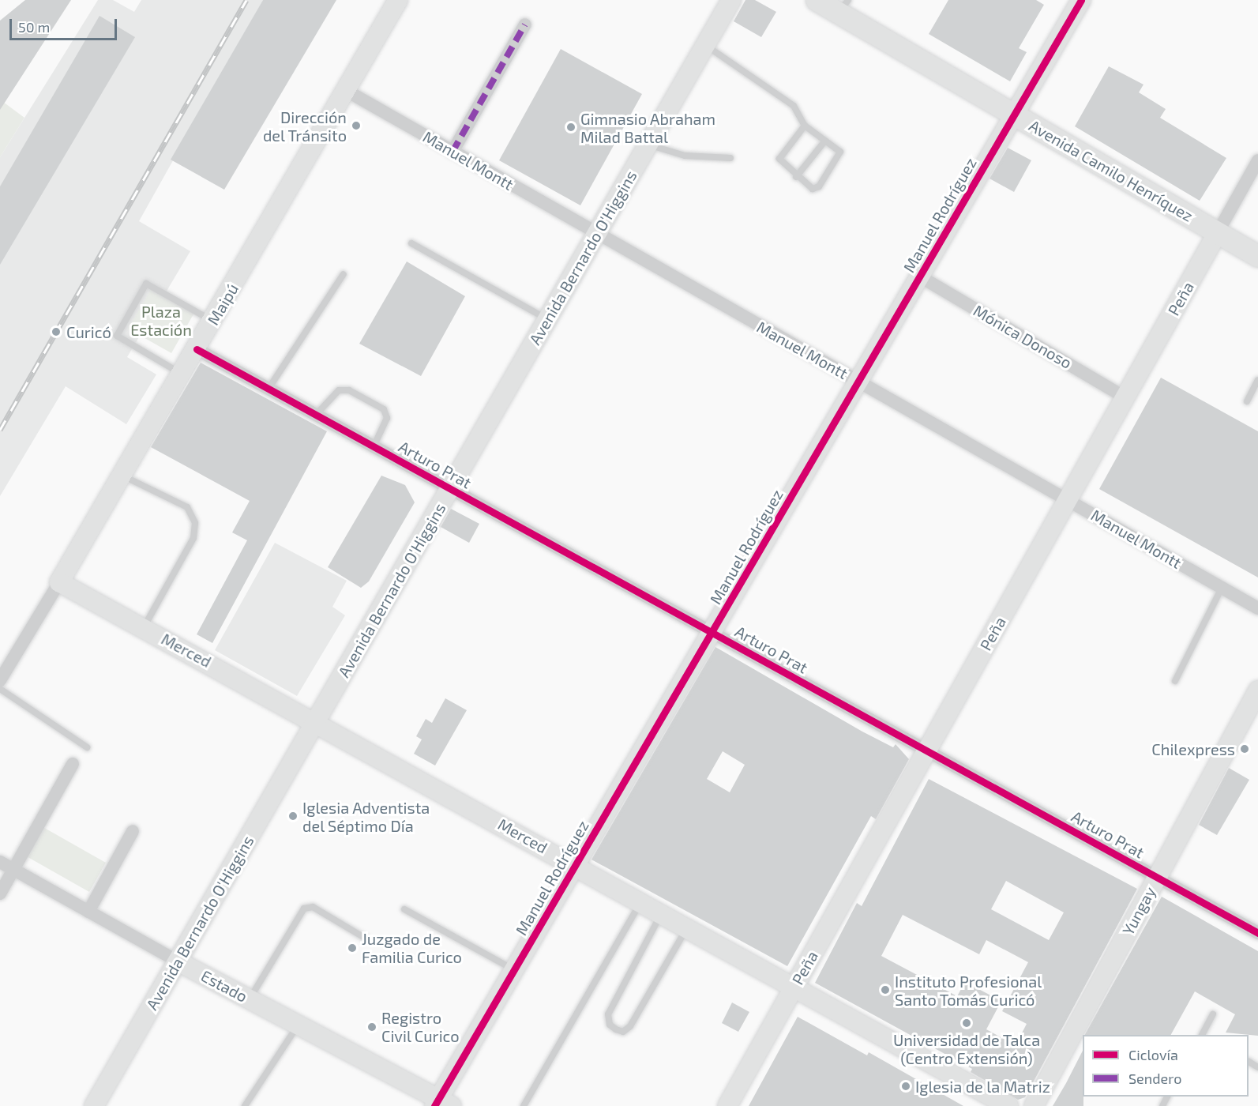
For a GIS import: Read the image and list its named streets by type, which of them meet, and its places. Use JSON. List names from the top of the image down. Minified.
{"streets":{"main road":["Avenida Camilo Henríquez"],"street":["Manuel Montt","Manuel Rodríguez","Avenida Bernardo O'Higgins","Peña","Maipú","Mónica Donoso","Arturo Prat","Merced","Yungay","Estado"]},"crossings":[["Manuel Montt","Manuel Rodríguez"],["Manuel Montt","Avenida Bernardo O'Higgins"],["Manuel Montt","Peña"],["Manuel Montt","Maipú"],["Avenida Camilo Henríquez","Manuel Rodríguez"],["Avenida Camilo Henríquez","Peña"],["Manuel Rodríguez","Mónica Donoso"],["Manuel Rodríguez","Arturo Prat"],["Manuel Rodríguez","Merced"],["Manuel Rodríguez","Estado"],["Avenida Bernardo O'Higgins","Arturo Prat"],["Avenida Bernardo O'Higgins","Merced"],["Avenida Bernardo O'Higgins","Estado"],["Peña","Mónica Donoso"],["Peña","Arturo Prat"],["Peña","Merced"],["Maipú","Arturo Prat"],["Maipú","Merced"],["Arturo Prat","Yungay"]],"parks":["Plaza Estación"],"places":["Dirección del Tránsito","Gimnasio Abraham Milad Battal","Curicó","Chilexpress","Iglesia Adventista del Séptimo Día","Juzgado de Familia Curico","Instituto Profesional Santo Tomás Curicó","Universidad de Talca (Centro Extensión)","Registro Civil Curico","Iglesia de la Matriz"],"legend":["Ciclovía","Sendero"],"scale_bar":"50 m"}
